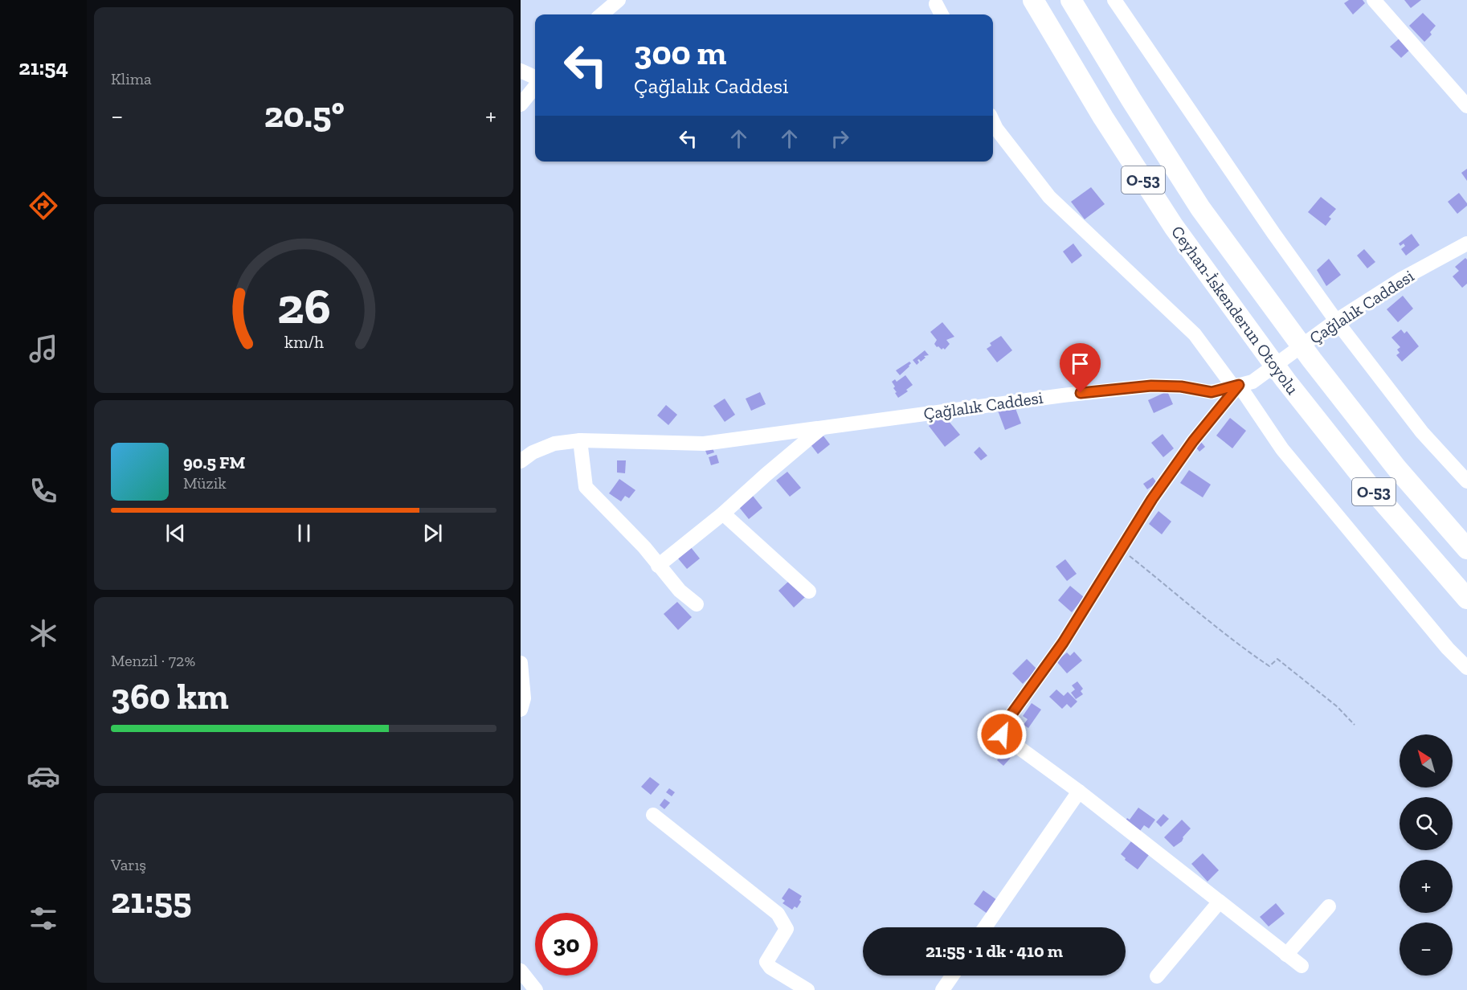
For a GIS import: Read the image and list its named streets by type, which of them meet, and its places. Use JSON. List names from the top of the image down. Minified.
{"streets":{"highway":["O-53","Ceyhan-İskenderun Otoyolu"],"street":["Çağlalık Caddesi"]},"north":"top left","page":{"tabs":"21:54","tile":["Klima",["Menzil · 72%","360 km"],["Varış","21:55"]],"turn":["300 m","Çağlalık Caddesi"],"heat":["−","20.5°","+"],"song":["90.5 FM","Müzik"],"map_buttons":["+","−"],"limit":"30","trip":"21:55 · 1 dk · 410 m","gauge":["26","km/h"]}}
